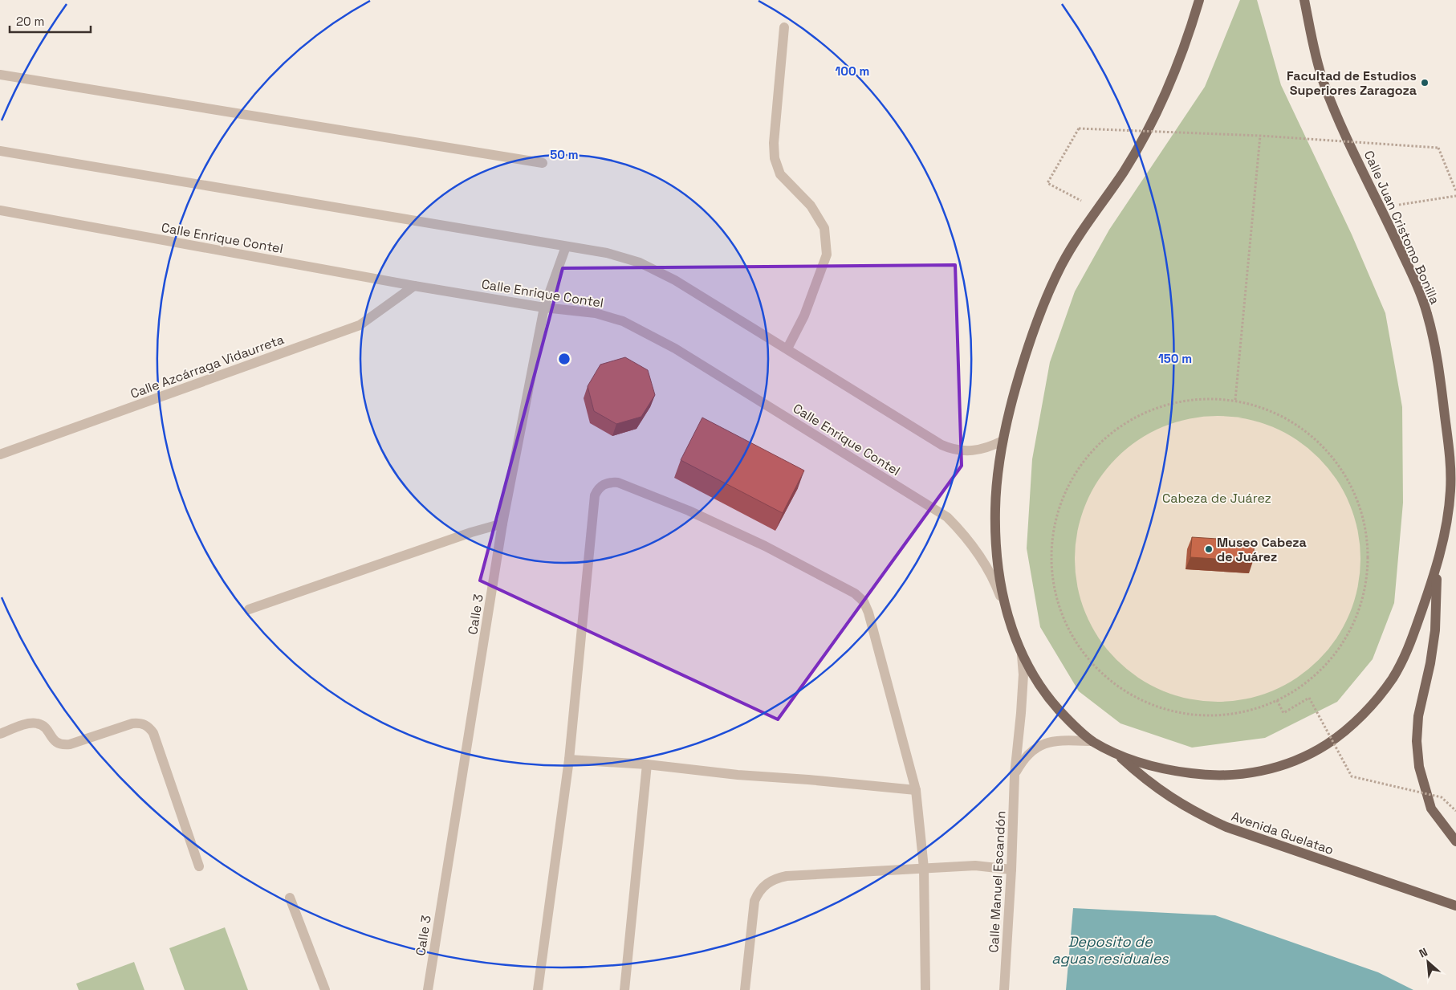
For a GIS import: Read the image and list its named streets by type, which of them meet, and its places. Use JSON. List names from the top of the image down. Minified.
{"streets":{"main road":["Calle Juan Cristomo Bonilla","Avenida Guelatao"],"street":["Calle Enrique Contel","Calle Azcárraga Vidaurreta","Calle 3","Calle Manuel Escandón"]},"crossings":[["Calle Juan Cristomo Bonilla","Calle Enrique Contel"],["Calle Juan Cristomo Bonilla","Avenida Guelatao"],["Calle Juan Cristomo Bonilla","Calle Manuel Escandón"],["Calle Enrique Contel","Calle Azcárraga Vidaurreta"],["Calle Enrique Contel","Calle 3"]],"water":["Deposito de aguas residuales"],"parks":["Cabeza de Juárez"],"places":["Facultad de Estudios Superiores Zaragoza","Museo Cabeza de Juárez"],"scale_bar":"20 m","north":"top left","rings":["100 m","50 m","150 m"]}
